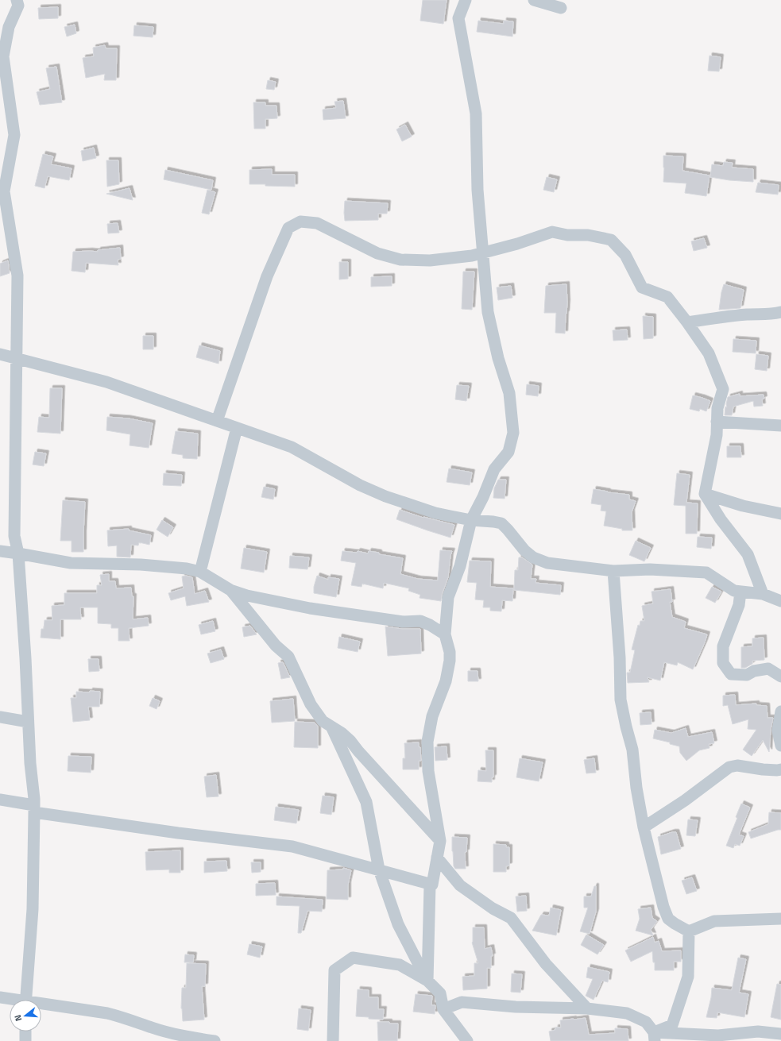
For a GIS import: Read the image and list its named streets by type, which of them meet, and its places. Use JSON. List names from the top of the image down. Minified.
{"north":"left"}
